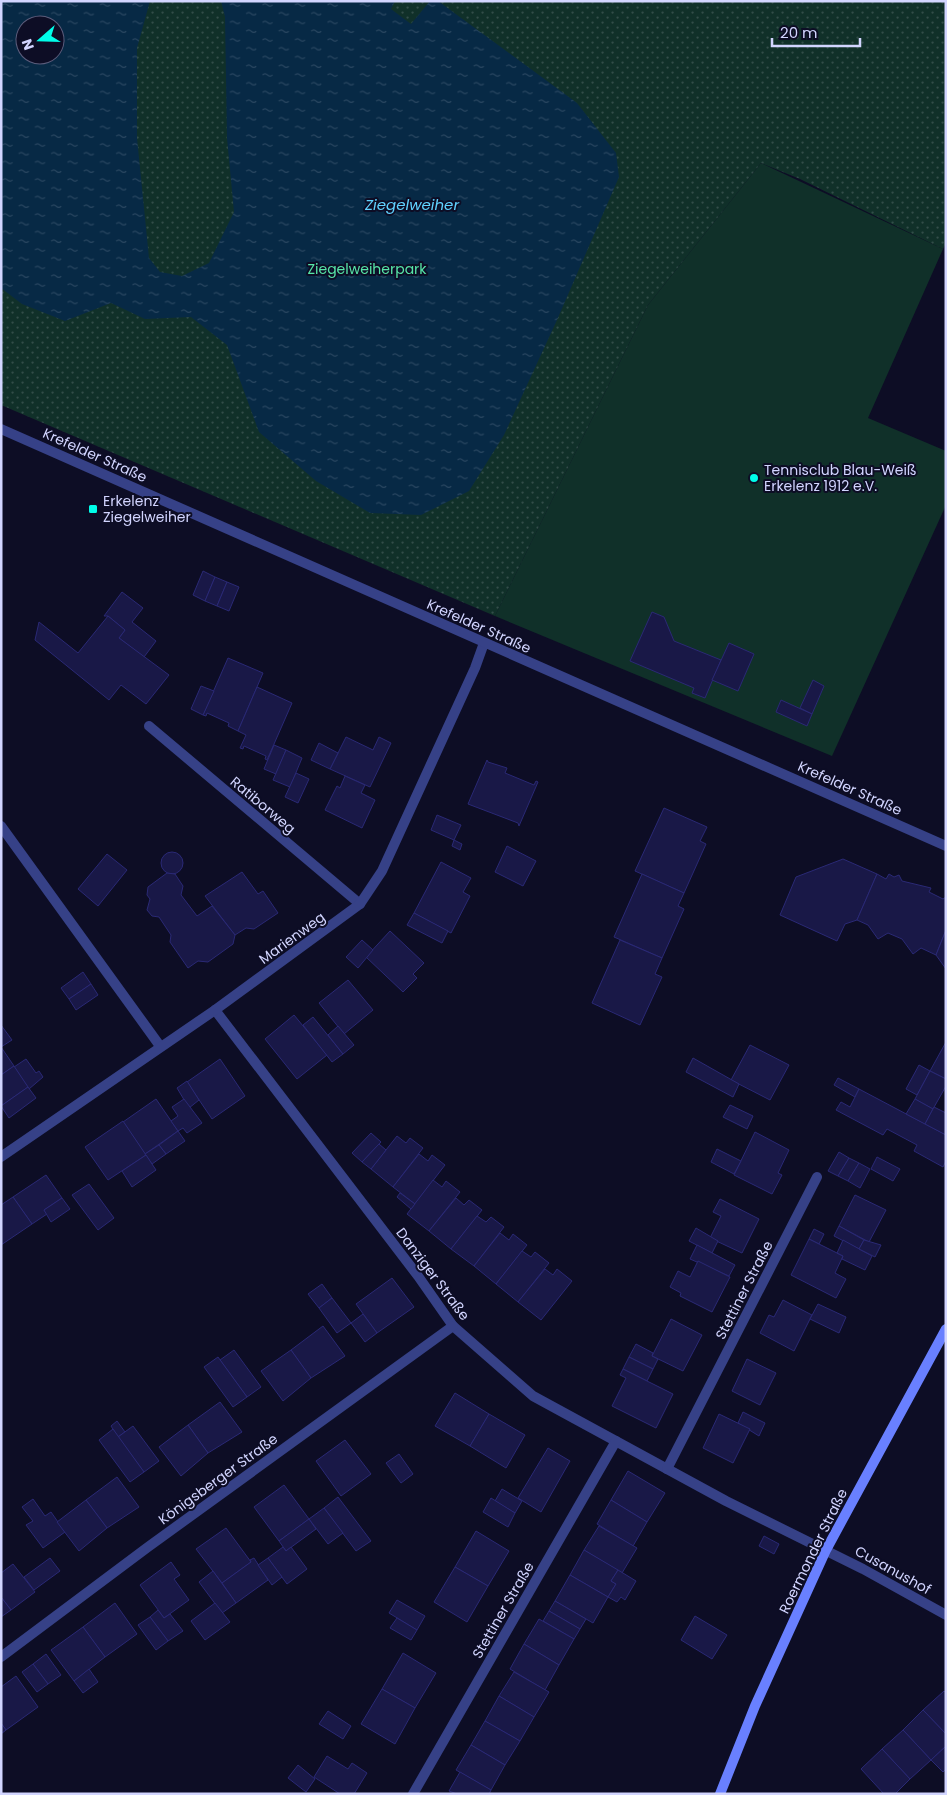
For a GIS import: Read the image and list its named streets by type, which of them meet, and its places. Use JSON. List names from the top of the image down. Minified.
{"streets":{"main road":["Roermonder Straße"],"street":["Krefelder Straße","Ratiborweg","Marienweg","Danziger Straße","Stettiner Straße","Königsberger Straße","Cusanushof"]},"crossings":[["Krefelder Straße","Marienweg"],["Ratiborweg","Marienweg"],["Marienweg","Danziger Straße"],["Danziger Straße","Stettiner Straße"],["Danziger Straße","Königsberger Straße"],["Danziger Straße","Roermonder Straße"],["Danziger Straße","Cusanushof"],["Roermonder Straße","Cusanushof"]],"water":["Ziegelweiher"],"parks":["Ziegelweiherpark"],"places":{"other":["Tennisclub Blau-Weiß Erkelenz 1912 e.V."],"transit":["Erkelenz Ziegelweiher"]},"scale_bar":"20 m","north":"left"}
